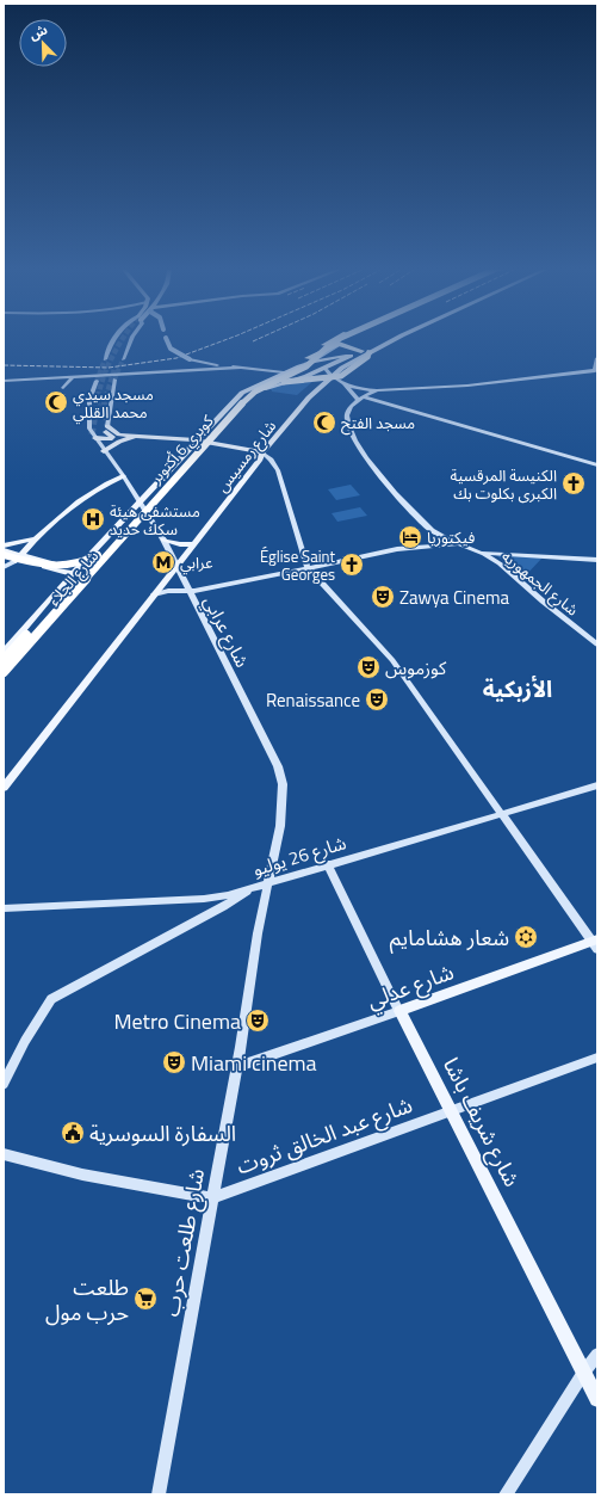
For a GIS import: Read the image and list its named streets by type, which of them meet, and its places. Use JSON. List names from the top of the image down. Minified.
{"streets":{"highway":["كوبري 6 أكتوبر"],"main road":["شارع رمسيس","شارع الجلاء","شارع عدلي","شارع شريف باشا"],"street":["شارع الجمهوريه","شارع عرابي","شارع 26 يوليو","شارع عبد الخالق ثروت","شارع طلعت حرب"]},"crossings":[["كوبري 6 أكتوبر","شارع الجلاء"],["شارع رمسيس","شارع عرابي"],["شارع الجلاء","شارع عرابي"],["شارع عرابي","شارع طلعت حرب"],["شارع 26 يوليو","شارع شريف باشا"],["شارع 26 يوليو","شارع طلعت حرب"],["شارع عدلي","شارع شريف باشا"],["شارع عدلي","شارع طلعت حرب"],["شارع شريف باشا","شارع عبد الخالق ثروت"],["شارع عبد الخالق ثروت","شارع طلعت حرب"]],"districts":["الأزبكية"],"places":{"mosque":["مسجد سيدي محمد القللي","مسجد الفتح"],"church":["الكنيسة المرقسية الكبرى بكلوت بك","Église Saint Georges"],"hospital":["مستشفى هيئة سكك حديد"],"hotel":["فيكتوريا"],"metro station":["عرابي"],"theatre":["Zawya Cinema","كوزموس","Renaissance","Metro Cinema","Miami cinema"],"synagogue":["شعار هشامايم"],"public building":["السفارة السوسرية"],"supermarket":["طلعت حرب مول"]},"north":"top left"}
